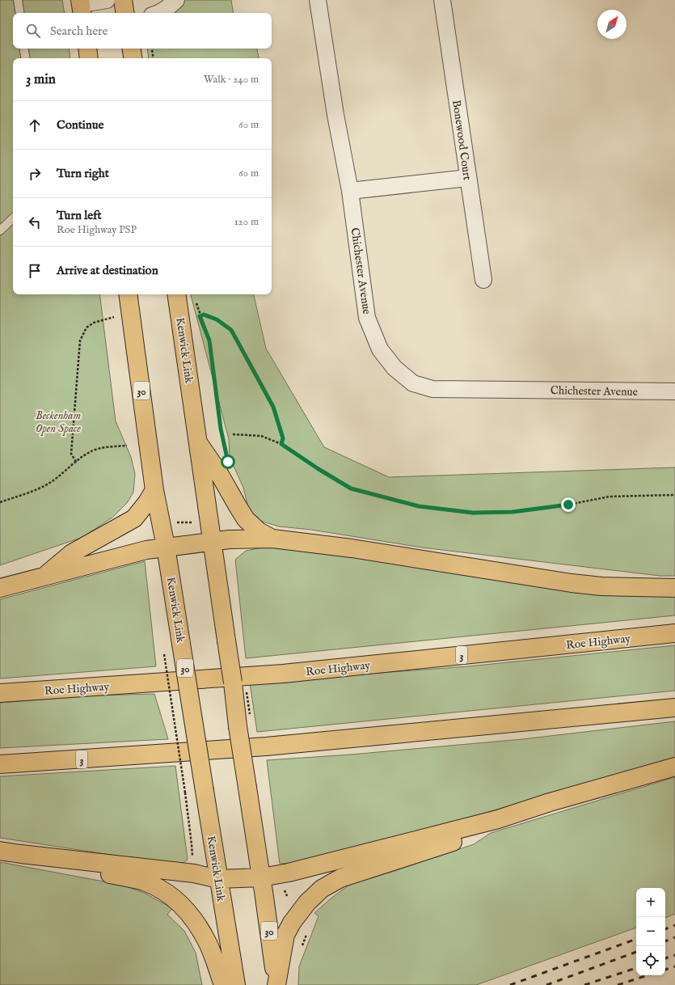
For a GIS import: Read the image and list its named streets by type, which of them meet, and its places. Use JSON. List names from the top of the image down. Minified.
{"streets":{"highway":["Kenwick Link","30","Roe Highway","3"],"street":["Bonewood Court","Chichester Avenue"]},"parks":["Beckenham Open Space"],"north":"top right","page":{"search":"Search here","heading":["3 min","Walk · 240 m"],"list":[["Continue","60 m"],["Turn right","60 m"],["Turn left","Roe Highway PSP","120 m"],"Arrive at destination"],"map_buttons":["+","−"]}}
